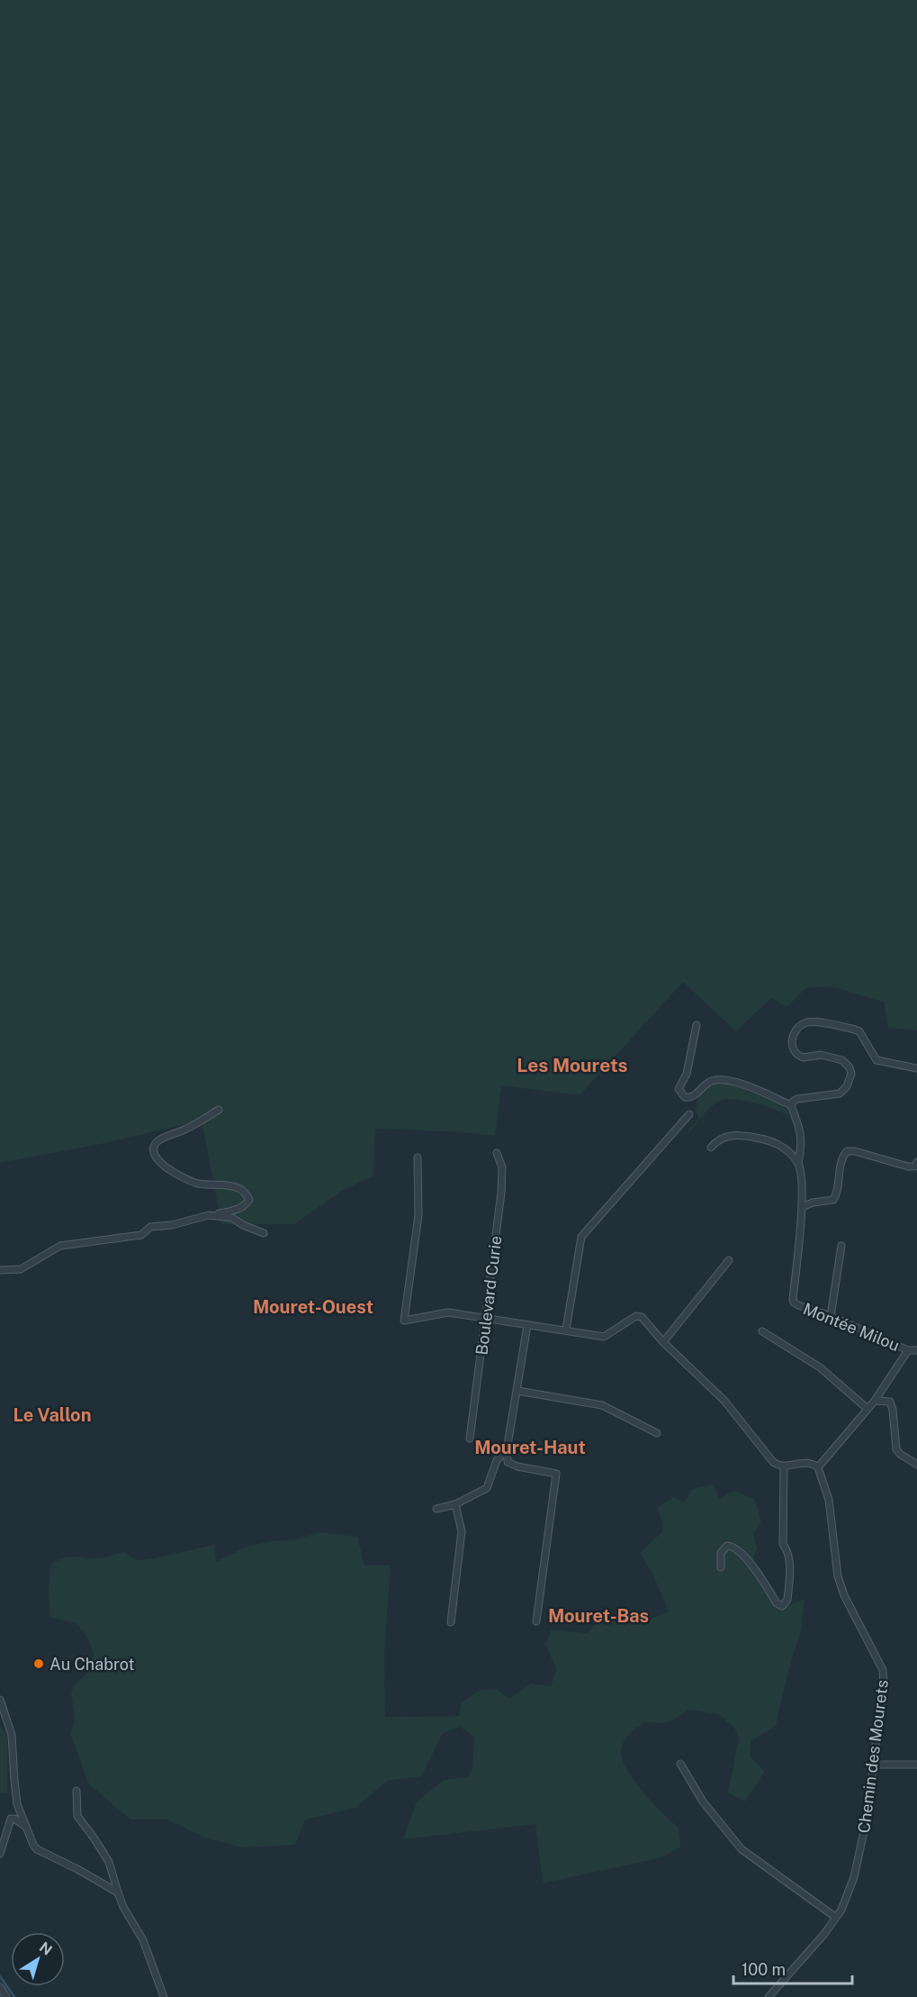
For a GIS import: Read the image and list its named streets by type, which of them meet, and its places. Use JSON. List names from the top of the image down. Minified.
{"streets":{"street":["Boulevard Curie","Montée Milou","Chemin des Mourets"]},"districts":["Les Mourets","Mouret-Ouest","Le Vallon","Mouret-Haut","Mouret-Bas"],"places":["Au Chabrot"],"scale_bar":"100 m","north":"top right"}
